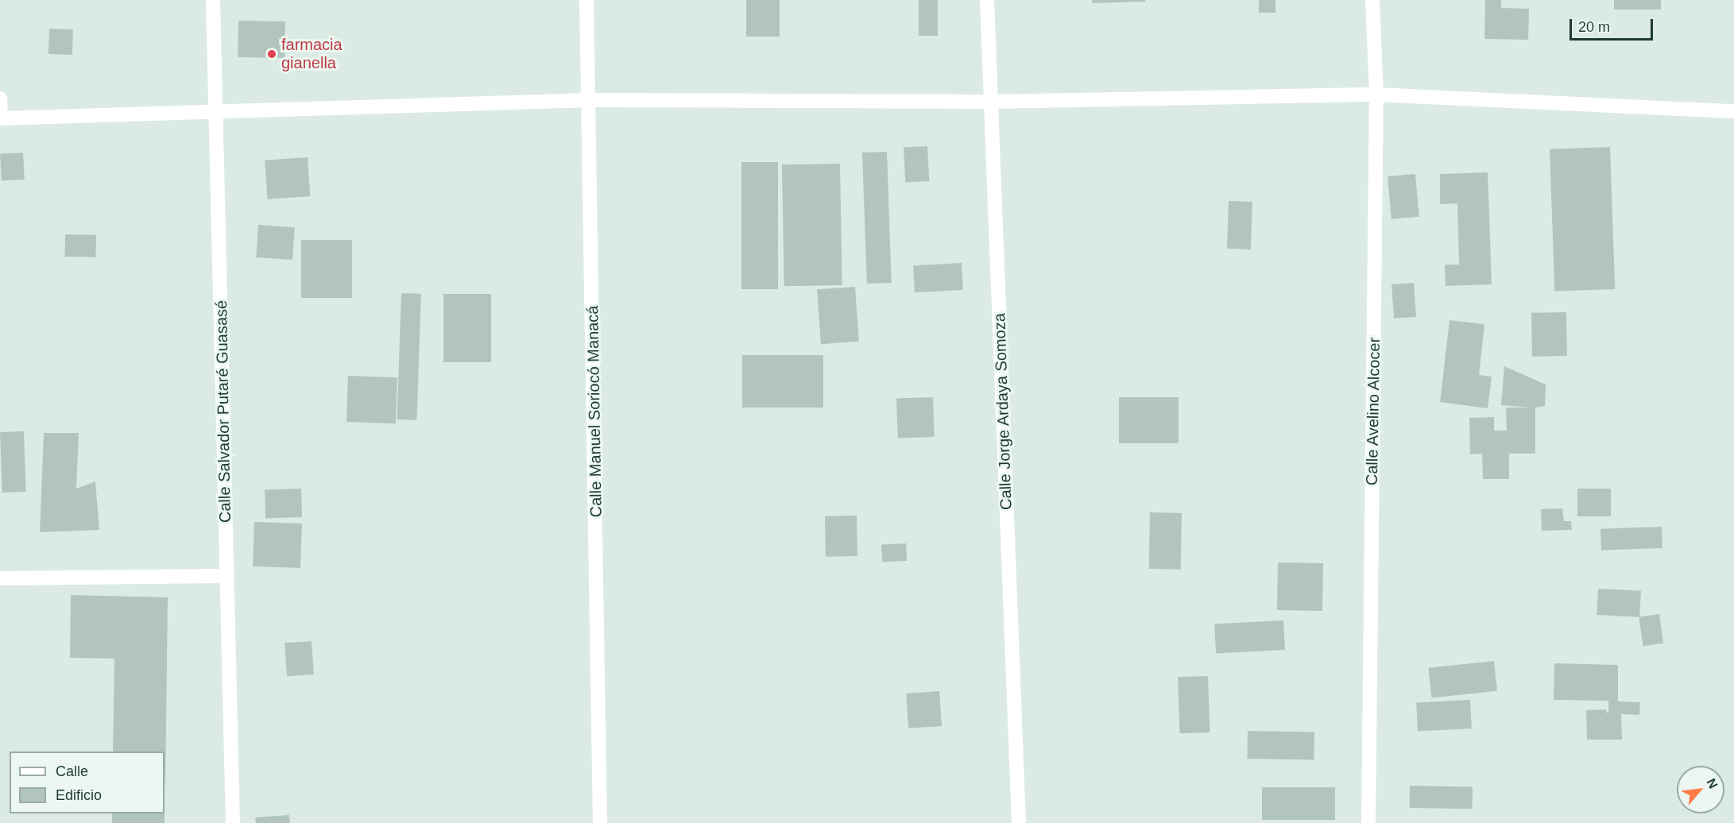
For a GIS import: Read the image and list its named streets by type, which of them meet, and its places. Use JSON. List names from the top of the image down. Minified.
{"streets":{"street":["Calle Salvador Putaré Guasasé","Calle Manuel Soriocó Manacá","Calle Jorge Ardaya Somoza","Calle Avelino Alcocer"]},"places":["farmacia gianella"],"legend":["Calle","Edificio"],"scale_bar":"20 m","north":"top right"}
